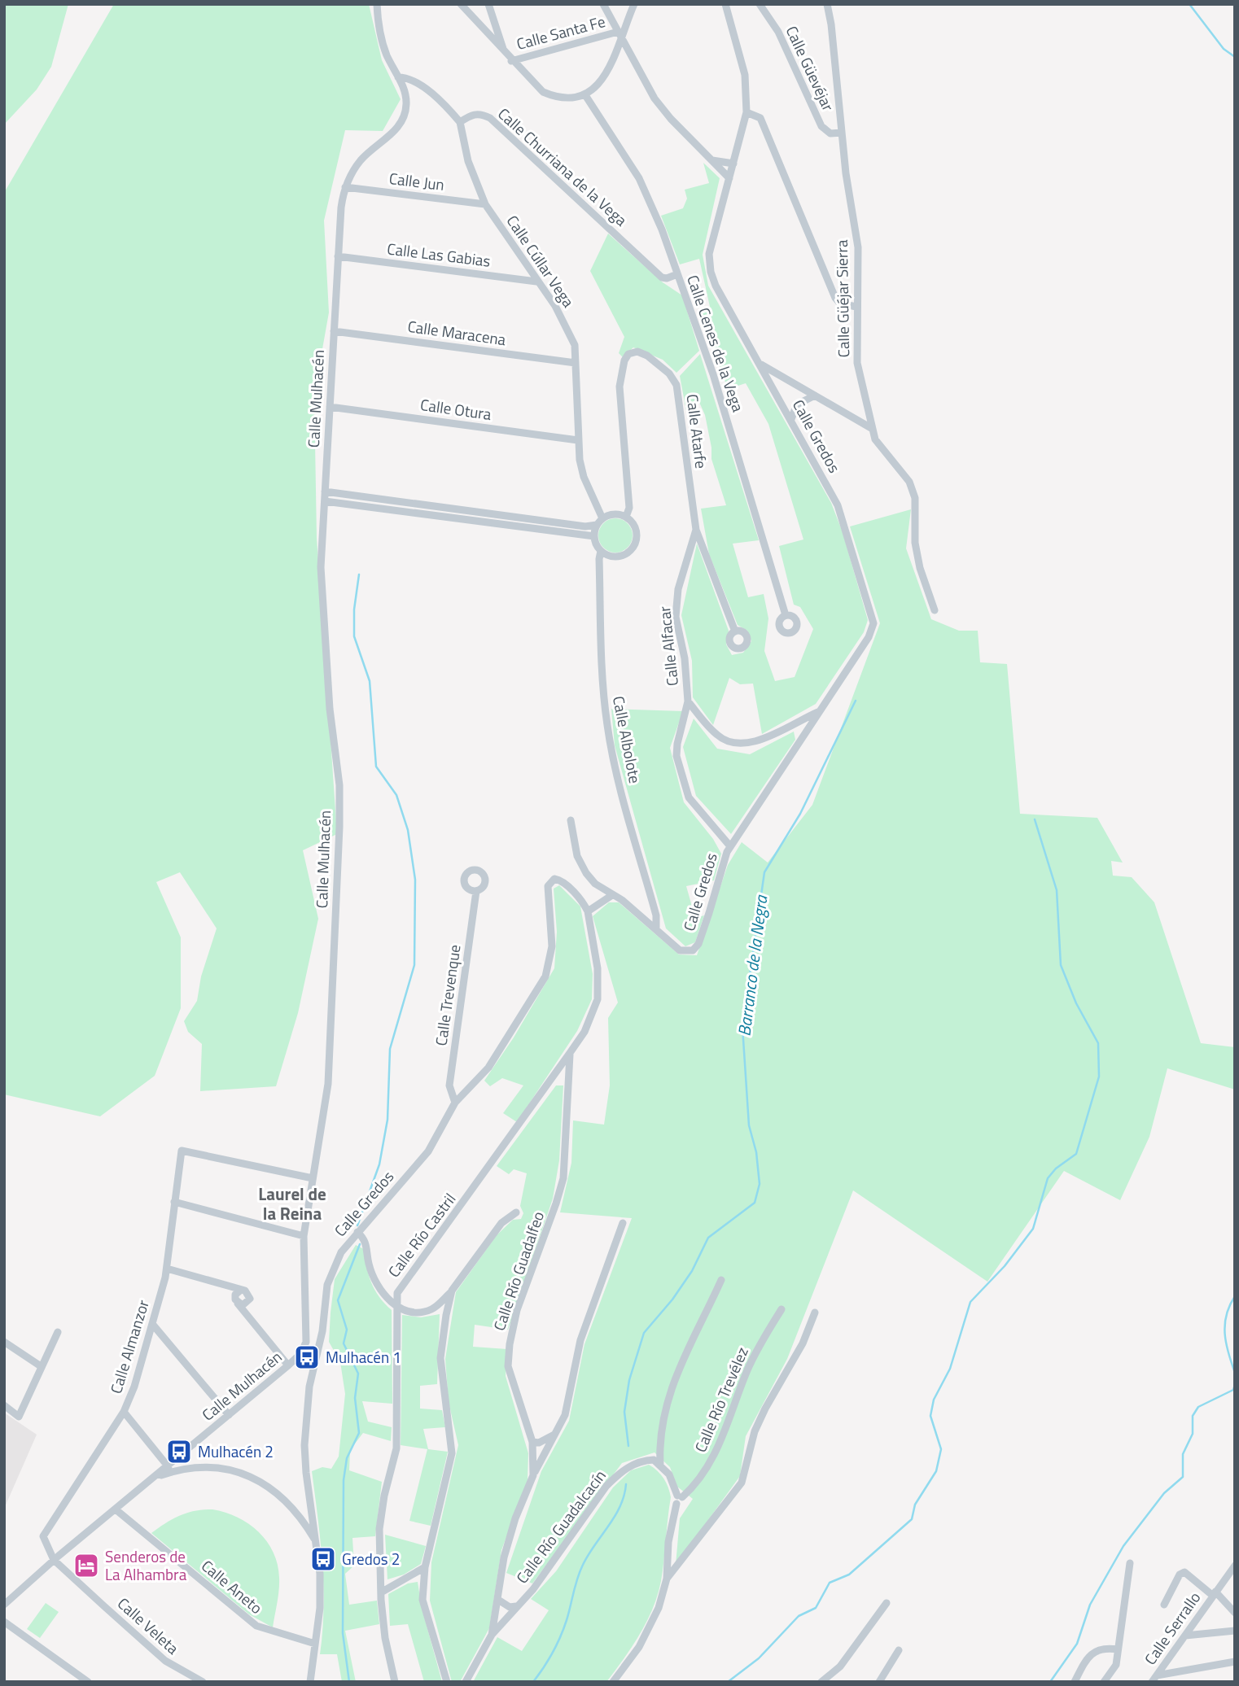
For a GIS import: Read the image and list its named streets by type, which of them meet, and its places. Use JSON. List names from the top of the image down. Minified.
{"streets":{"street":["Calle Santa Fe","Calle Güevéjar","Calle Churriana de la Vega","Calle Jun","Calle Las Gabias","Calle Cúllar Vega","Calle Güéjar Sierra","Calle Maracena","Calle Cenes de la Vega","Calle Mulhacén","Calle Otura","Calle Atarfe","Calle Gredos","Calle Alfacar","Calle Albolote","Calle Trevenque","Calle Río Castril","Calle Río Guadalfeo","Calle Almanzor","Calle Río Trevélez","Calle Río Guadalcacín","Calle Aneto","Calle Veleta","Calle Serrallo"]},"crossings":[["Calle Güevéjar","Calle Güéjar Sierra"],["Calle Churriana de la Vega","Calle Cúllar Vega"],["Calle Churriana de la Vega","Calle Cenes de la Vega"],["Calle Jun","Calle Cúllar Vega"],["Calle Jun","Calle Mulhacén"],["Calle Las Gabias","Calle Cúllar Vega"],["Calle Las Gabias","Calle Mulhacén"],["Calle Cúllar Vega","Calle Maracena"],["Calle Cúllar Vega","Calle Otura"],["Calle Cúllar Vega","Calle Atarfe"],["Calle Cúllar Vega","Calle Albolote"],["Calle Maracena","Calle Mulhacén"],["Calle Mulhacén","Calle Otura"],["Calle Mulhacén","Calle Almanzor"],["Calle Mulhacén","Calle Aneto"],["Calle Mulhacén","Calle Veleta"],["Calle Atarfe","Calle Alfacar"],["Calle Atarfe","Calle Albolote"],["Calle Gredos","Calle Alfacar"],["Calle Gredos","Calle Albolote"],["Calle Gredos","Calle Trevenque"],["Calle Gredos","Calle Río Castril"],["Calle Gredos","Calle Aneto"],["Calle Río Castril","Calle Río Guadalfeo"],["Calle Río Guadalfeo","Calle Río Guadalcacín"]],"districts":["Laurel de la Reina"],"water":["Barranco de la Negra"],"places":{"bus stop":["Mulhacén 1","Mulhacén 2","Gredos 2"],"hotel":["Senderos de La Alhambra"]}}
